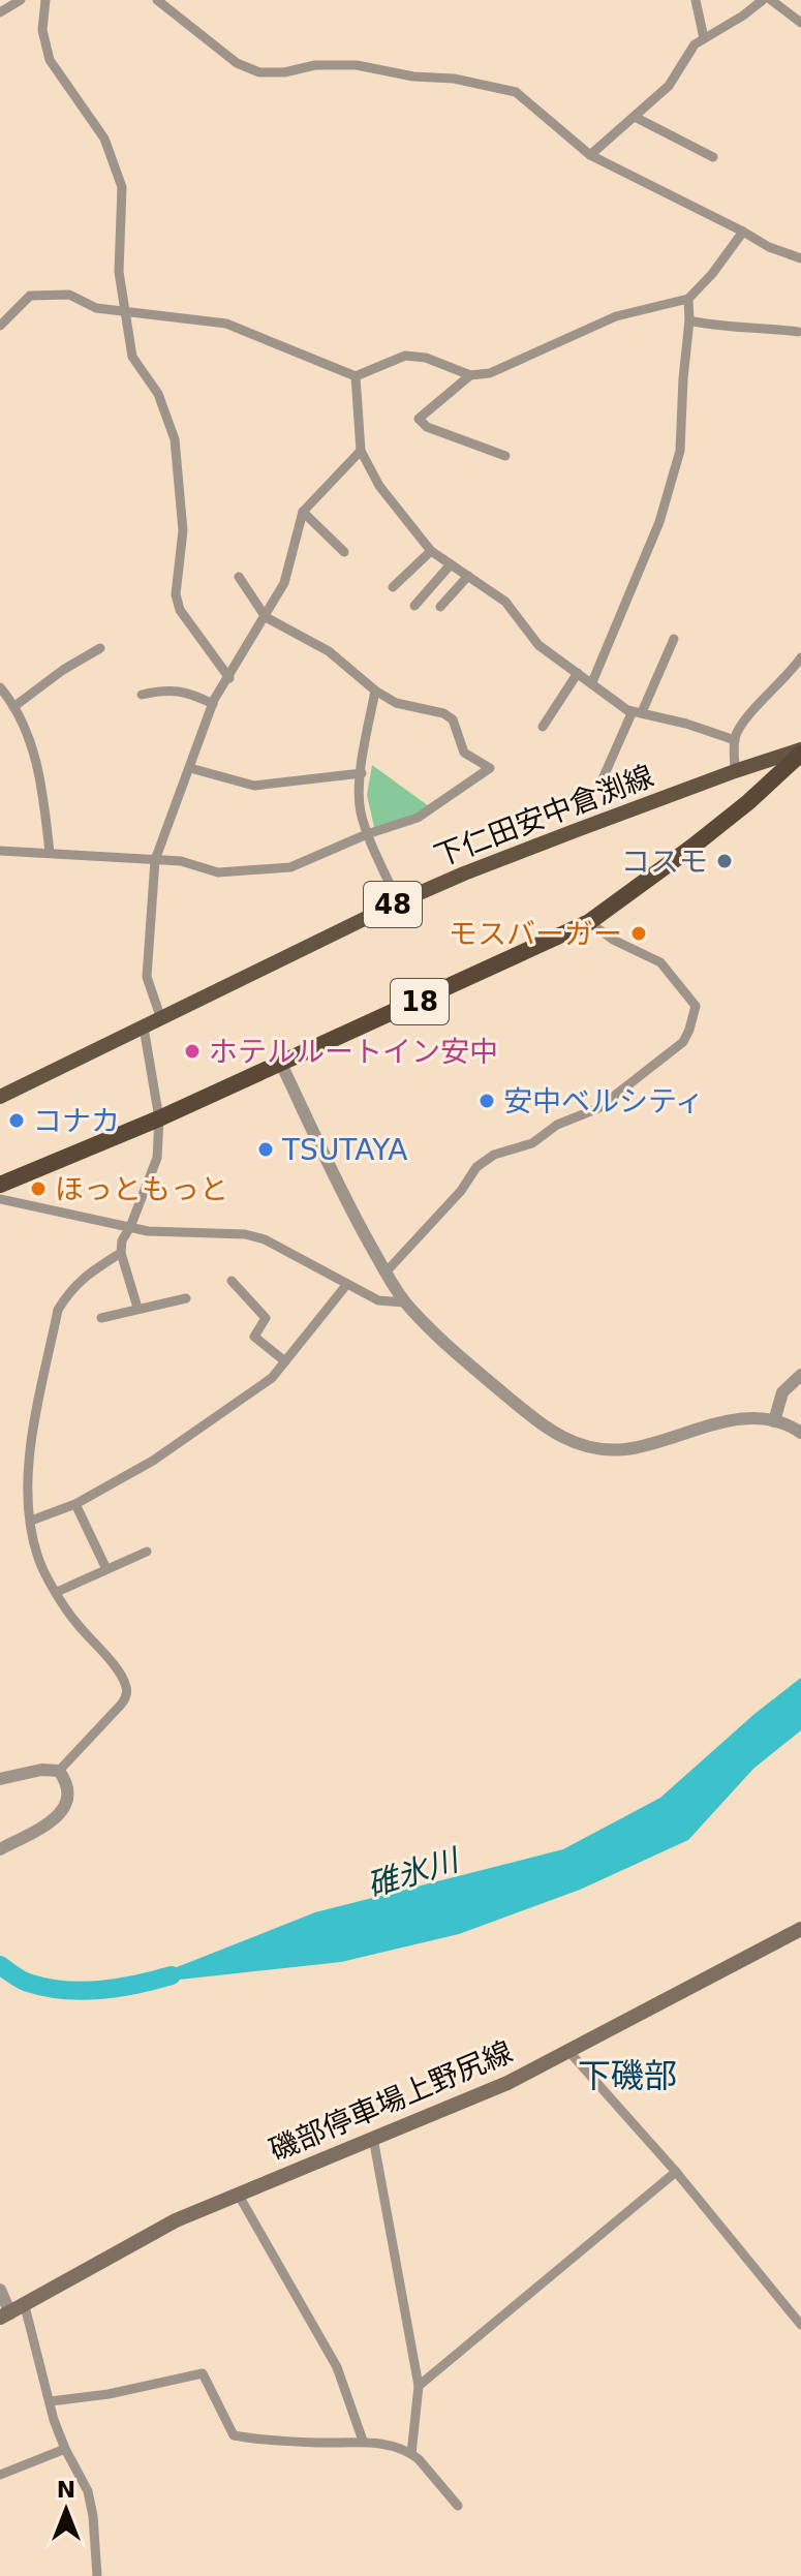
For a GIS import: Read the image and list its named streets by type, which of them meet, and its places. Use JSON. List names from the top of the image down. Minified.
{"streets":{"highway":["18"],"main road":["下仁田安中倉渕線","48","磯部停車場上野尻線"]},"crossings":[["下仁田安中倉渕線","18"]],"districts":["下磯部"],"water":["碓氷川"],"places":["コスモ","モスバーガー","ホテルルートイン安中","安中ベルシティ","コナカ","TSUTAYA","ほっともっと"],"north":"top"}
